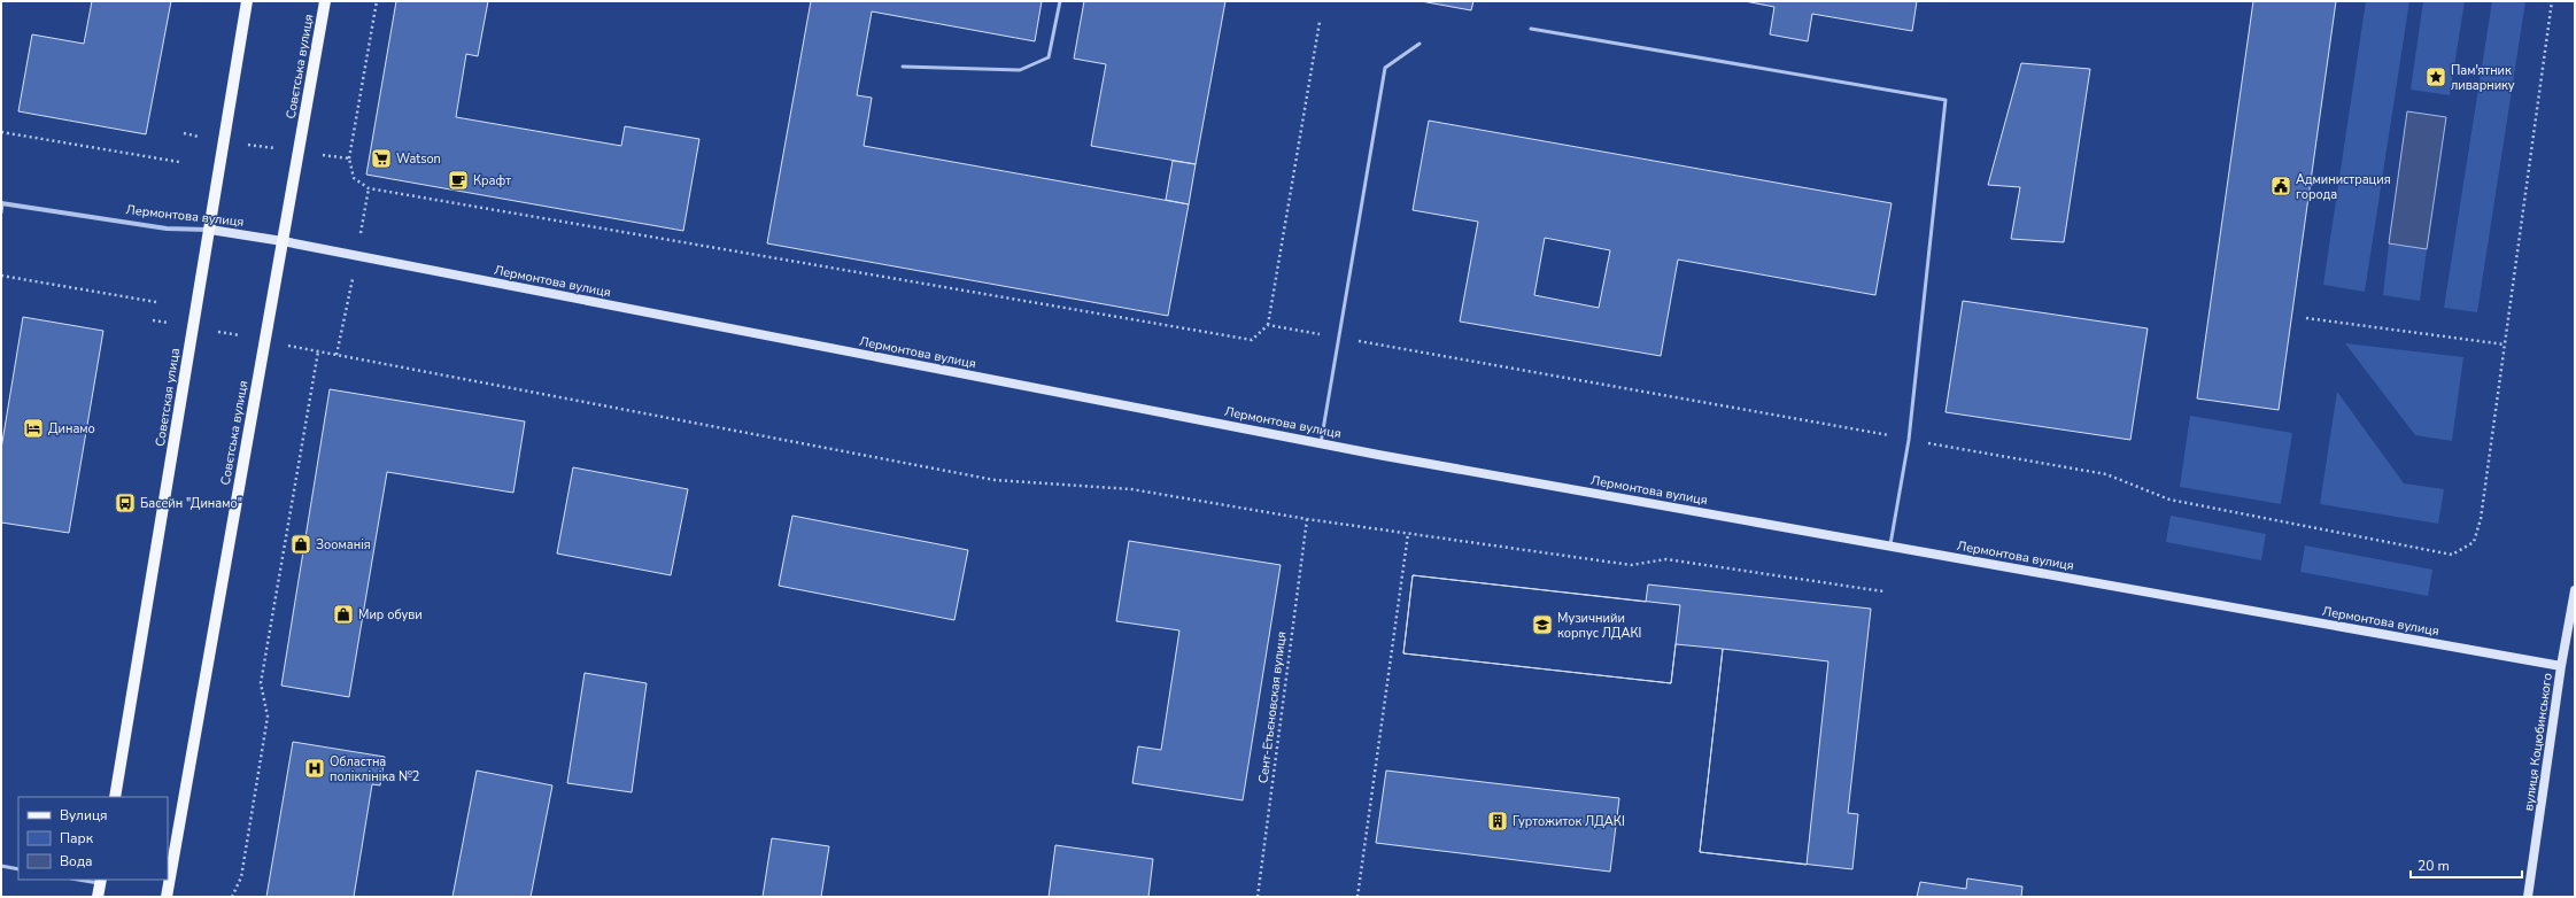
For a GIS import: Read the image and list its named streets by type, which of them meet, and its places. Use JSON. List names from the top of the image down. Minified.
{"streets":{"main road":["Совєтська вулиця","Советская улица"],"street":["Лермонтова вулиця","вулиця Коцюбинського"],"path":["Сент-Етьєновская вулиця"]},"crossings":[["Совєтська вулиця","Лермонтова вулиця"],["Лермонтова вулиця","Советская улица"],["Лермонтова вулиця","вулиця Коцюбинського"]],"places":{"place":["Пам'ятник ливарнику"],"supermarket":["Watson"],"cafe":["Крафт"],"public building":["Администрация города"],"hotel":["Динамо"],"bus stop":["Басейн \"Динамо\""],"shop":["Зооманія","Мир обуви"],"school or university":["Музичнийи корпус ЛДАКІ"],"hospital":["Областна поліклініка №2"],"building":["Гуртожиток ЛДАКІ"]},"legend":["Вулиця","Парк","Вода"],"scale_bar":"20 m"}
